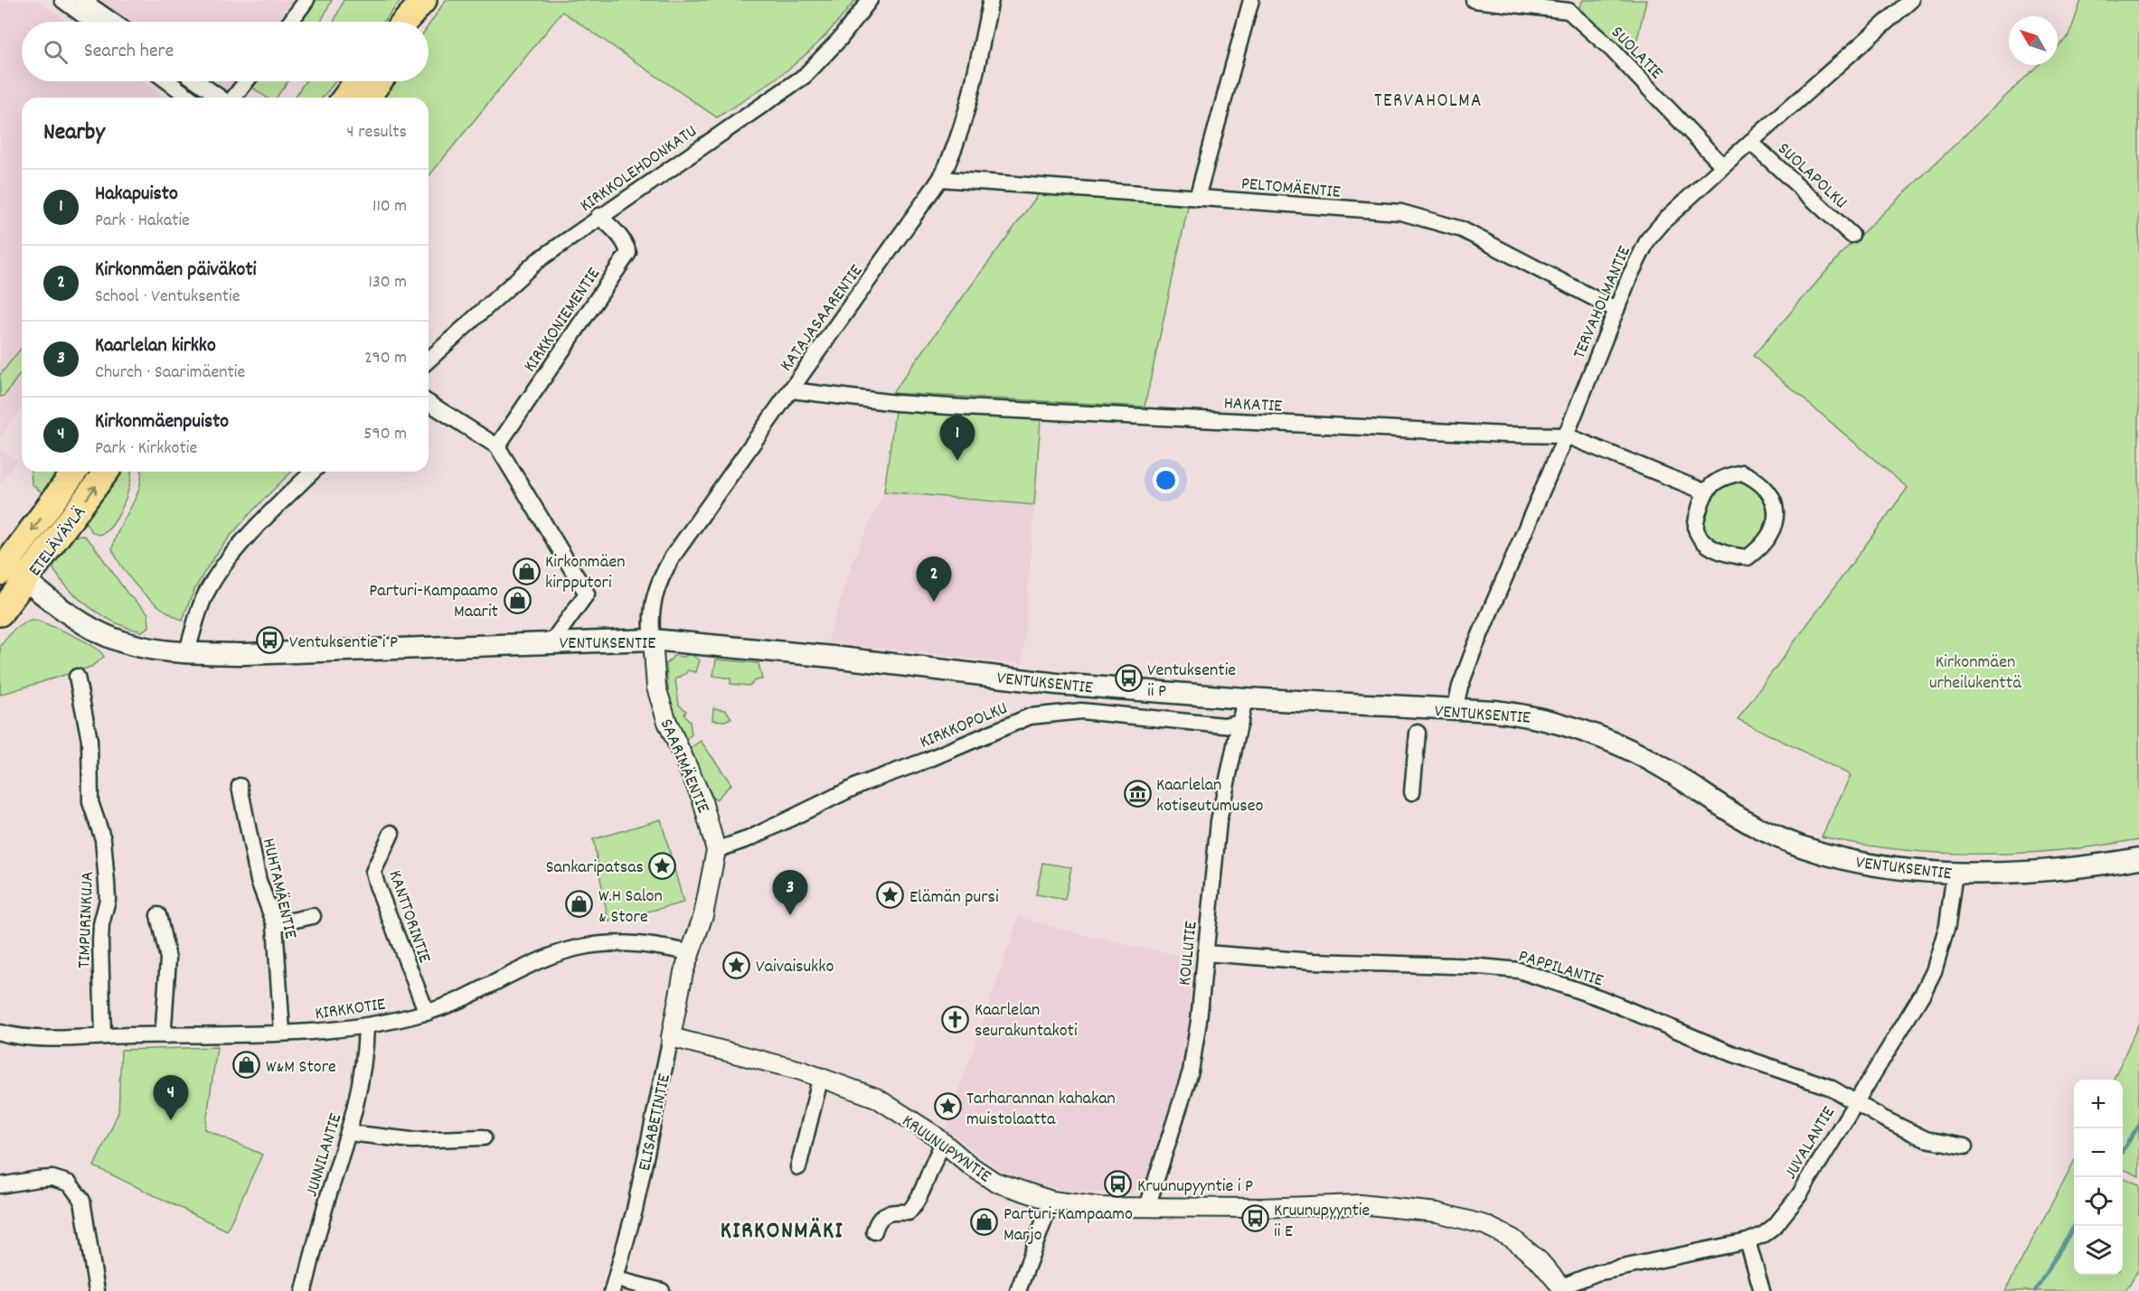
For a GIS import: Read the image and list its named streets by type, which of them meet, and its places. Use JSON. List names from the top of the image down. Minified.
{"streets":{"highway":["ETELÄVÄYLÄ"],"main road":["VENTUKSENTIE"],"street":["SUOLATIE","KIRKKOLEHDONKATU","SUOLAPOLKU","PELTOMÄENTIE","TERVAHOLMANTIE","KATAJASAARENTIE","KIRKKONIEMENTIE","HAKATIE","KIRKKOPOLKU","SAARIMÄENTIE","HUHTAMÄENTIE","KANTTORINTIE","TIMPURINKUJA","KOULUTIE","PAPPILANTIE","KIRKKOTIE","ELISABETINTIE","JUVALANTIE","KRUUNUPYYNTIE","JUNNILANTIE"]},"crossings":[["SUOLATIE","TERVAHOLMANTIE"],["KIRKKOLEHDONKATU","KIRKKONIEMENTIE"],["SUOLAPOLKU","TERVAHOLMANTIE"],["PELTOMÄENTIE","TERVAHOLMANTIE"],["PELTOMÄENTIE","KATAJASAARENTIE"],["TERVAHOLMANTIE","HAKATIE"],["TERVAHOLMANTIE","VENTUKSENTIE"],["KATAJASAARENTIE","HAKATIE"],["KATAJASAARENTIE","VENTUKSENTIE"],["KATAJASAARENTIE","SAARIMÄENTIE"],["ETELÄVÄYLÄ","VENTUKSENTIE"],["VENTUKSENTIE","SAARIMÄENTIE"],["VENTUKSENTIE","KOULUTIE"],["VENTUKSENTIE","JUVALANTIE"],["KIRKKOPOLKU","SAARIMÄENTIE"],["KIRKKOPOLKU","KOULUTIE"],["SAARIMÄENTIE","KIRKKOTIE"],["SAARIMÄENTIE","ELISABETINTIE"],["HUHTAMÄENTIE","KIRKKOTIE"],["KANTTORINTIE","KIRKKOTIE"],["TIMPURINKUJA","KIRKKOTIE"],["KOULUTIE","PAPPILANTIE"],["KOULUTIE","KRUUNUPYYNTIE"],["PAPPILANTIE","JUVALANTIE"],["KIRKKOTIE","ELISABETINTIE"],["KIRKKOTIE","JUNNILANTIE"],["ELISABETINTIE","KRUUNUPYYNTIE"],["JUVALANTIE","KRUUNUPYYNTIE"]],"districts":["TERVAHOLMA","KIRKONMÄKI"],"parks":["Kirkonmäen urheilukenttä"],"places":{"shop":["Kirkonmäen kirpputori","Parturi-Kampaamo Maarit","W.H Salon & Store","W&M Store","Parturi-Kampaamo Marjo"],"bus stop":["Ventuksentie i P","Ventuksentie ii P","Kruunupyyntie i P","Kruunupyyntie ii E"],"museum":["Kaarlelan kotiseutumuseo"],"place":["Sankaripatsas","Elämän pursi","Vaivaisukko","Tarharannan kahakan muistolaatta"],"church":["Kaarlelan seurakuntakoti"]},"north":"top left","page":{"search":"Search here","heading":["Nearby","4 results"],"list":[{"mark":"1","name":"Hakapuisto","note":"Park · Hakatie","value":"110 m"},{"mark":"2","name":"Kirkonmäen päiväkoti","note":"School · Ventuksentie","value":"130 m"},{"mark":"3","name":"Kaarlelan kirkko","note":"Church · Saarimäentie","value":"290 m"},{"mark":"4","name":"Kirkonmäenpuisto","note":"Park · Kirkkotie","value":"590 m"}],"pins":["1","2","3","4"],"map_buttons":["+","−"]}}
